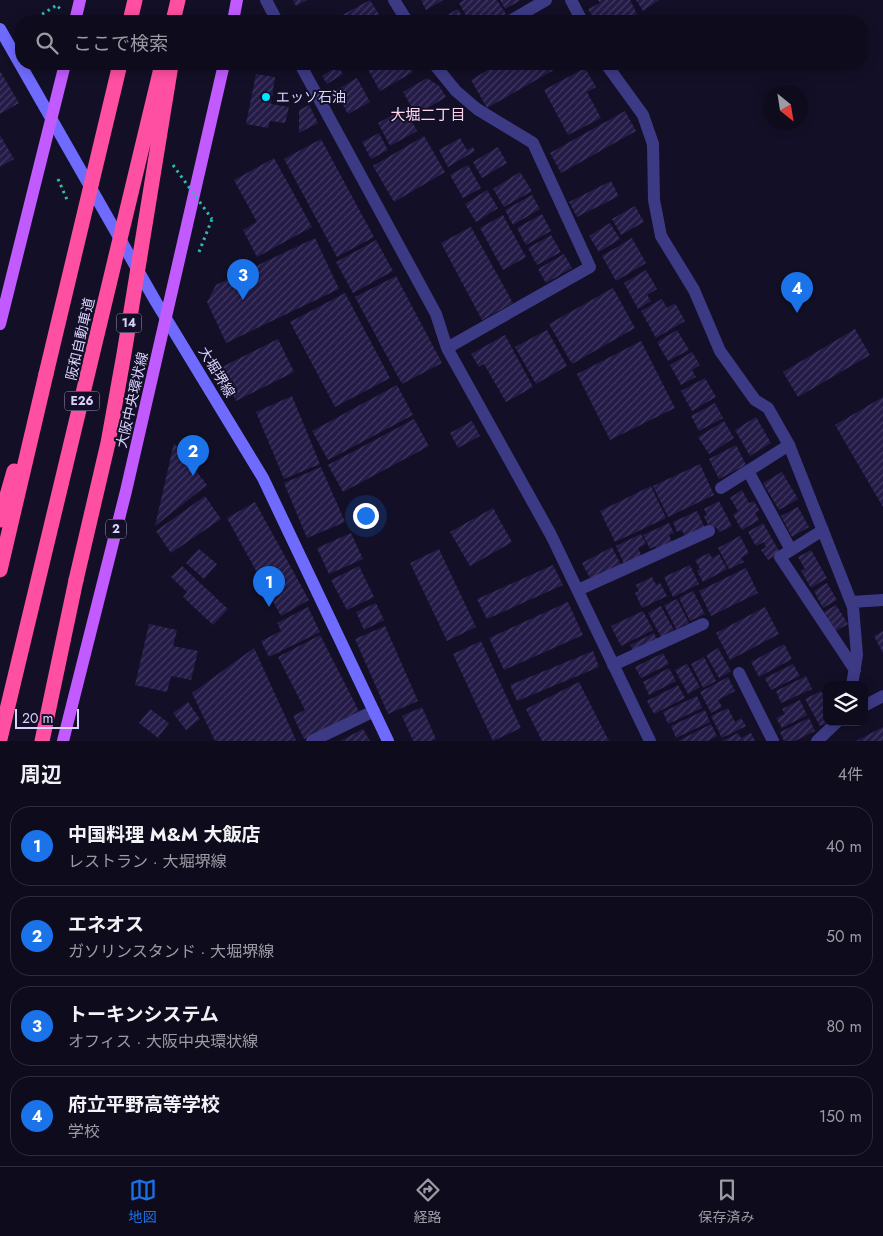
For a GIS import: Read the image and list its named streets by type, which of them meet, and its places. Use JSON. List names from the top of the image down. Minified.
{"streets":{"highway":["14","阪和自動車道","E26"],"main road":["大堀堺線","大阪中央環状線","2"]},"crossings":[["大堀堺線","大阪中央環状線"]],"districts":["大堀二丁目"],"places":["エッソ石油"],"scale_bar":"20 m","north":"bottom right","page":{"search":"ここで検索","pins":["3","4","2","1"],"scale":"20 m","heading":["周辺","4件"],"list":[{"mark":"1","name":"中国料理 M&M 大飯店","note":"レストラン · 大堀堺線","value":"40 m"},{"mark":"2","name":"エネオス","note":"ガソリンスタンド · 大堀堺線","value":"50 m"},{"mark":"3","name":"トーキンシステム","note":"オフィス · 大阪中央環状線","value":"80 m"},{"mark":"4","name":"府立平野高等学校","note":"学校","value":"150 m"}],"nav":["地図","経路","保存済み"]}}
